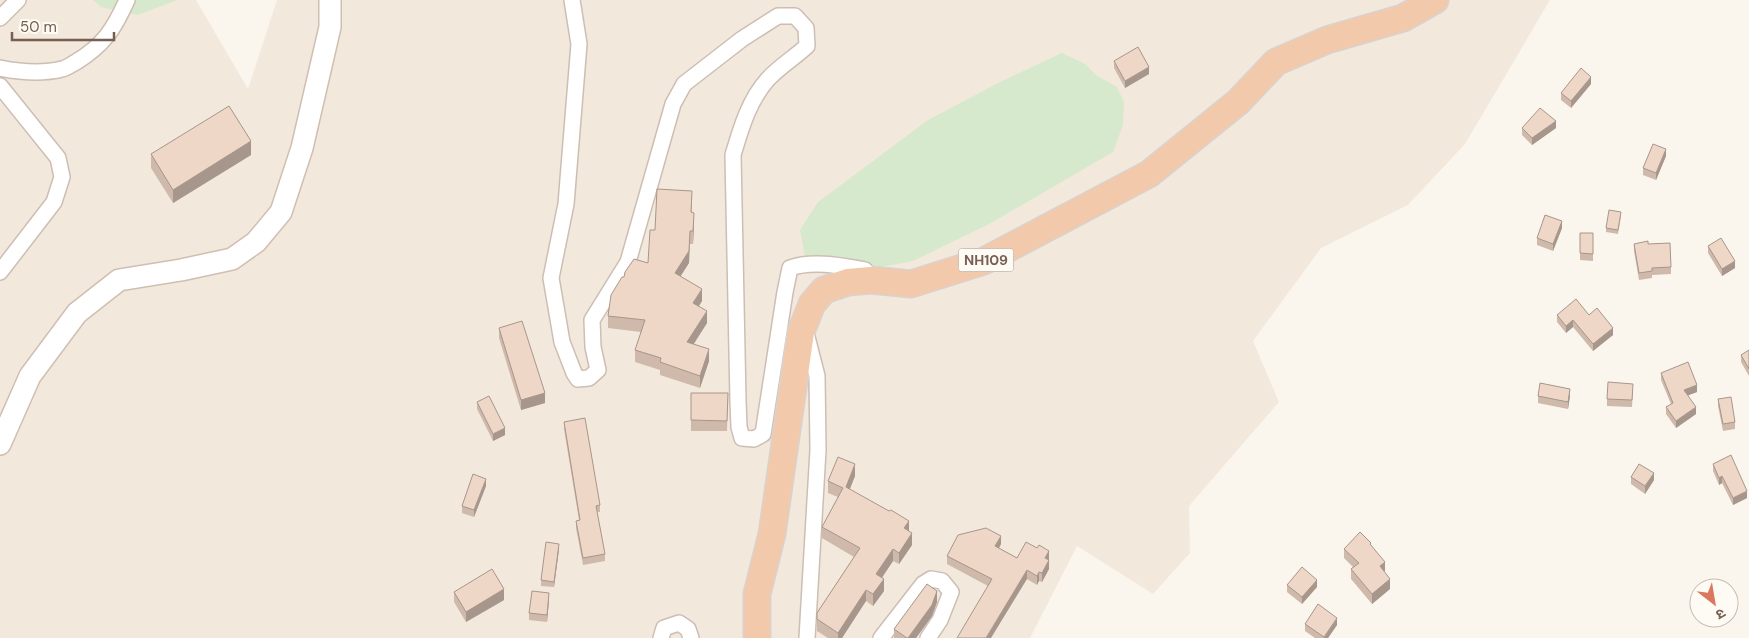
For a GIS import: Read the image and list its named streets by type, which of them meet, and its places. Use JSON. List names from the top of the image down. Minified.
{"streets":{"highway":["NH109"]},"scale_bar":"50 m","north":"bottom right"}
